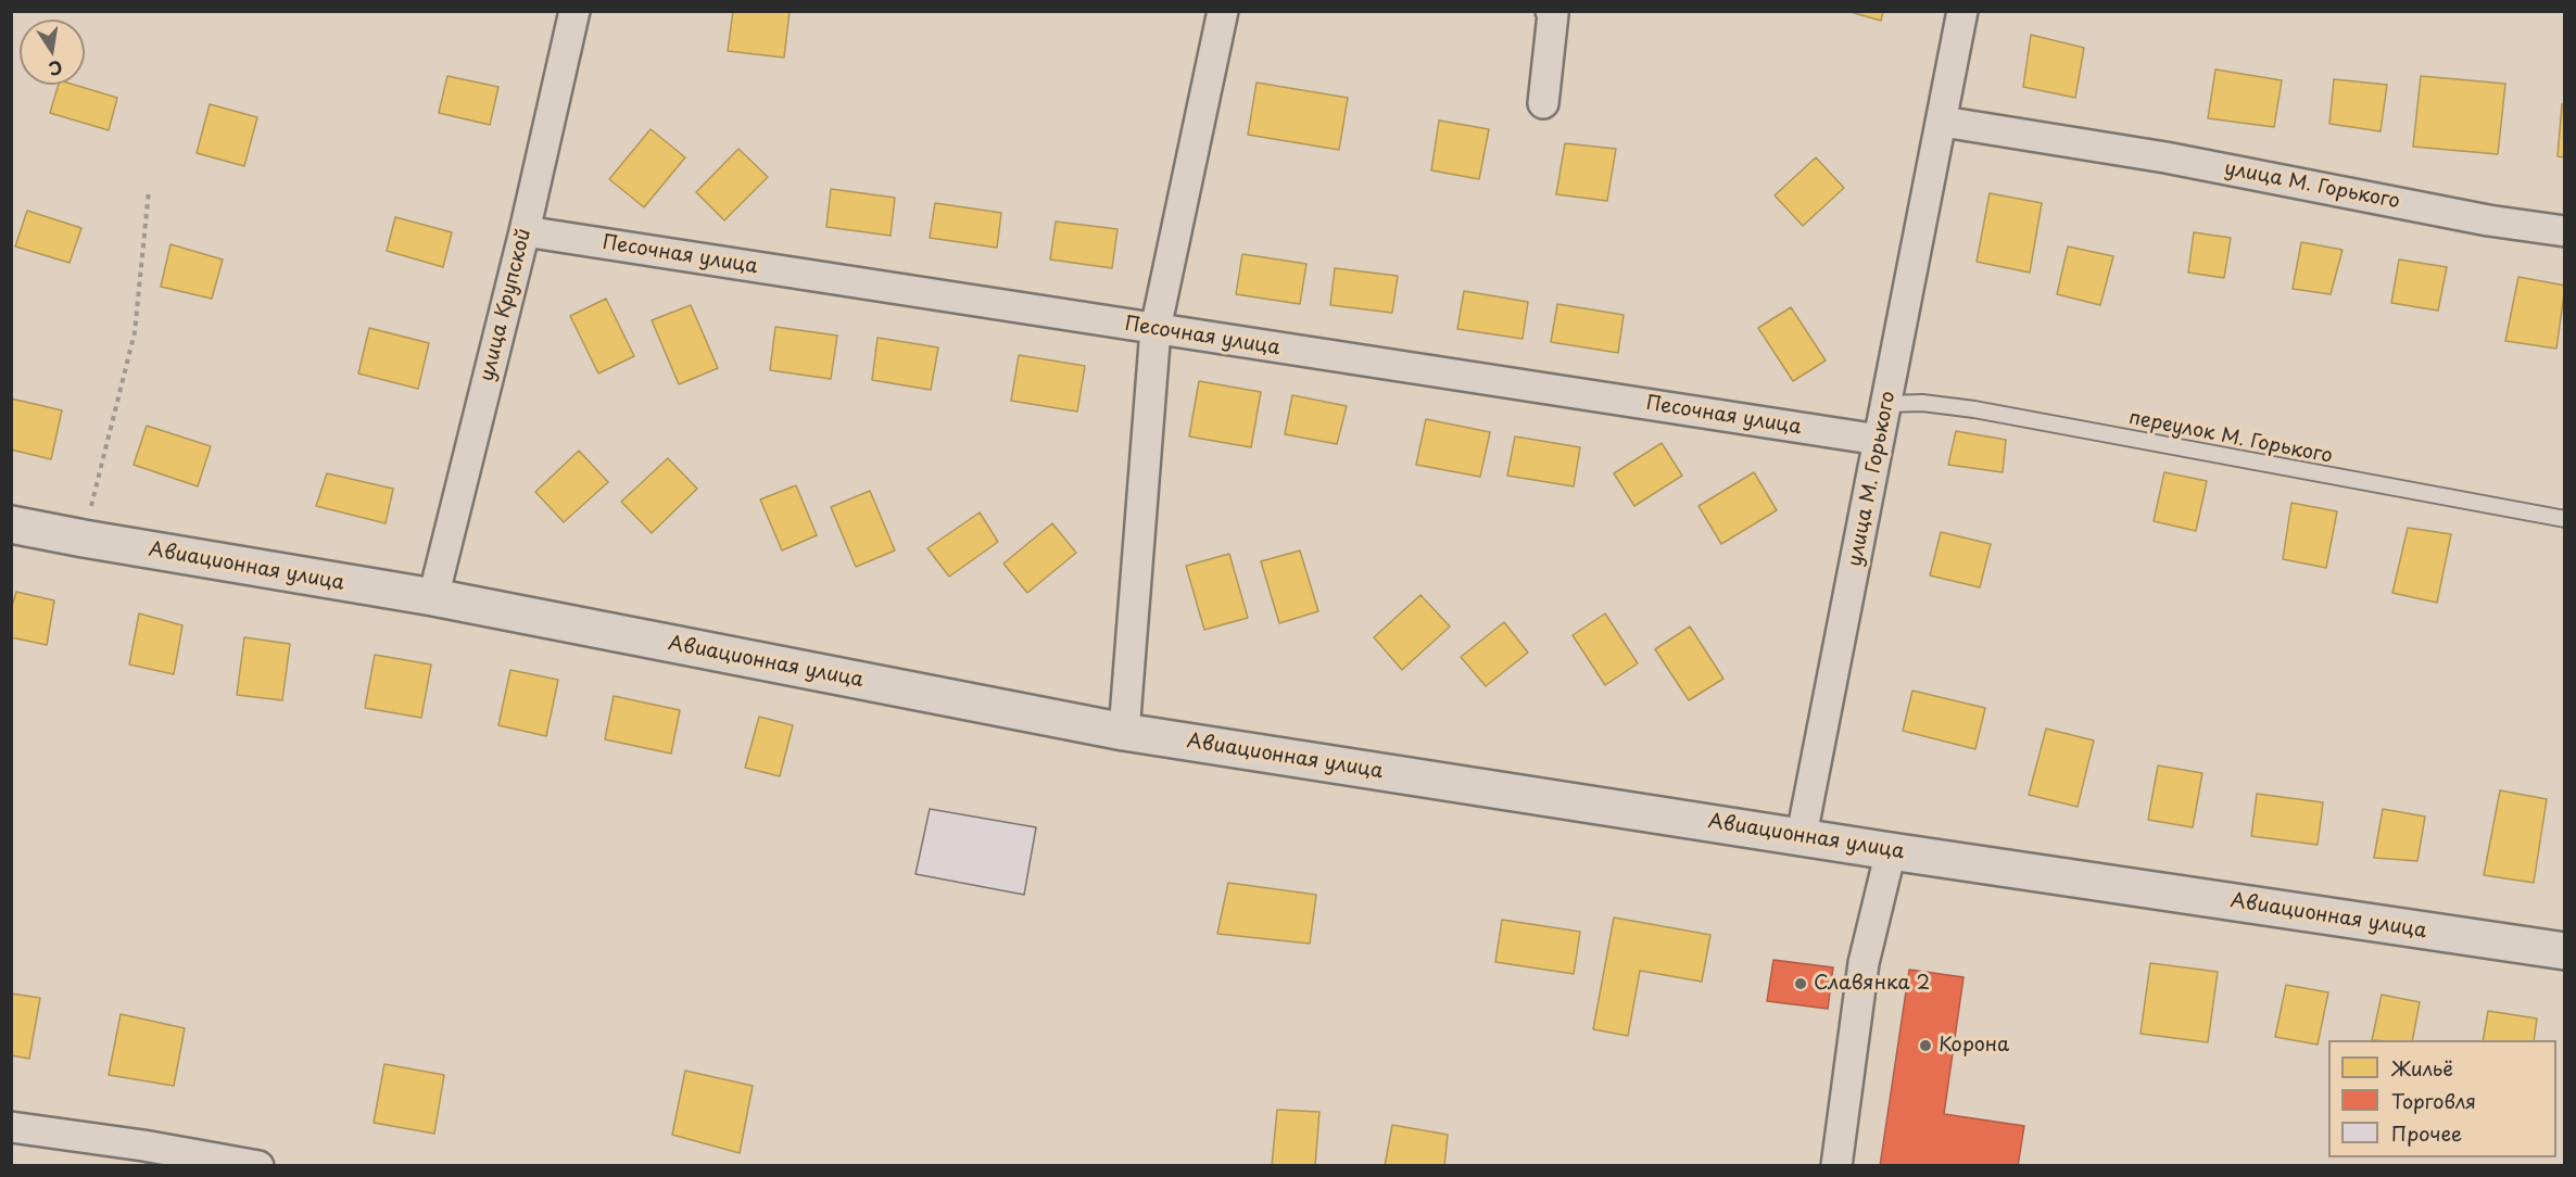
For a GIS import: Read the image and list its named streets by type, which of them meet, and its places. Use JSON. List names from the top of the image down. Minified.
{"streets":{"main road":["Авиационная улица"],"street":["улица М. Горького","Песочная улица","улица Крупской"],"lane":["переулок М. Горького"]},"crossings":[["улица М. Горького","Песочная улица"],["улица М. Горького","переулок М. Горького"],["улица М. Горького","Авиационная улица"],["Песочная улица","улица Крупской"],["улица Крупской","Авиационная улица"]],"places":["Славянка 2","Корона"],"legend":["Жильё","Торговля","Прочее"],"north":"bottom"}
